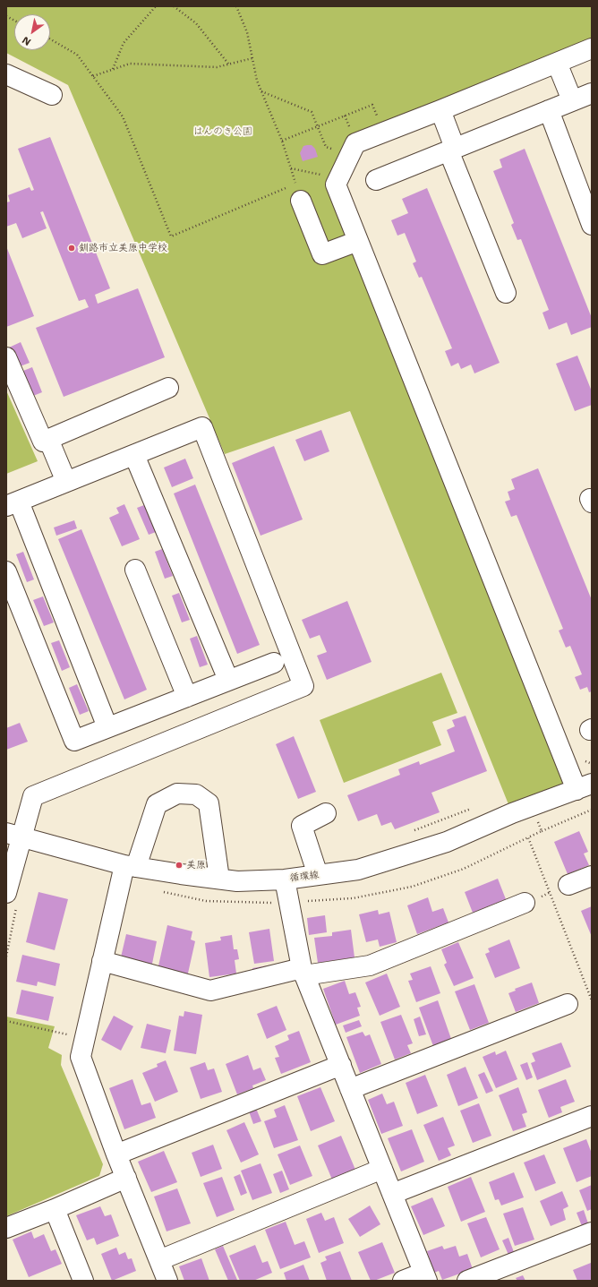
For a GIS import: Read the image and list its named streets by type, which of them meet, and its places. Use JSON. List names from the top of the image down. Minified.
{"streets":{"street":["循環線"]},"parks":["はんのき公園"],"places":["釧路市立美原中学校","美原"],"north":"bottom left"}
